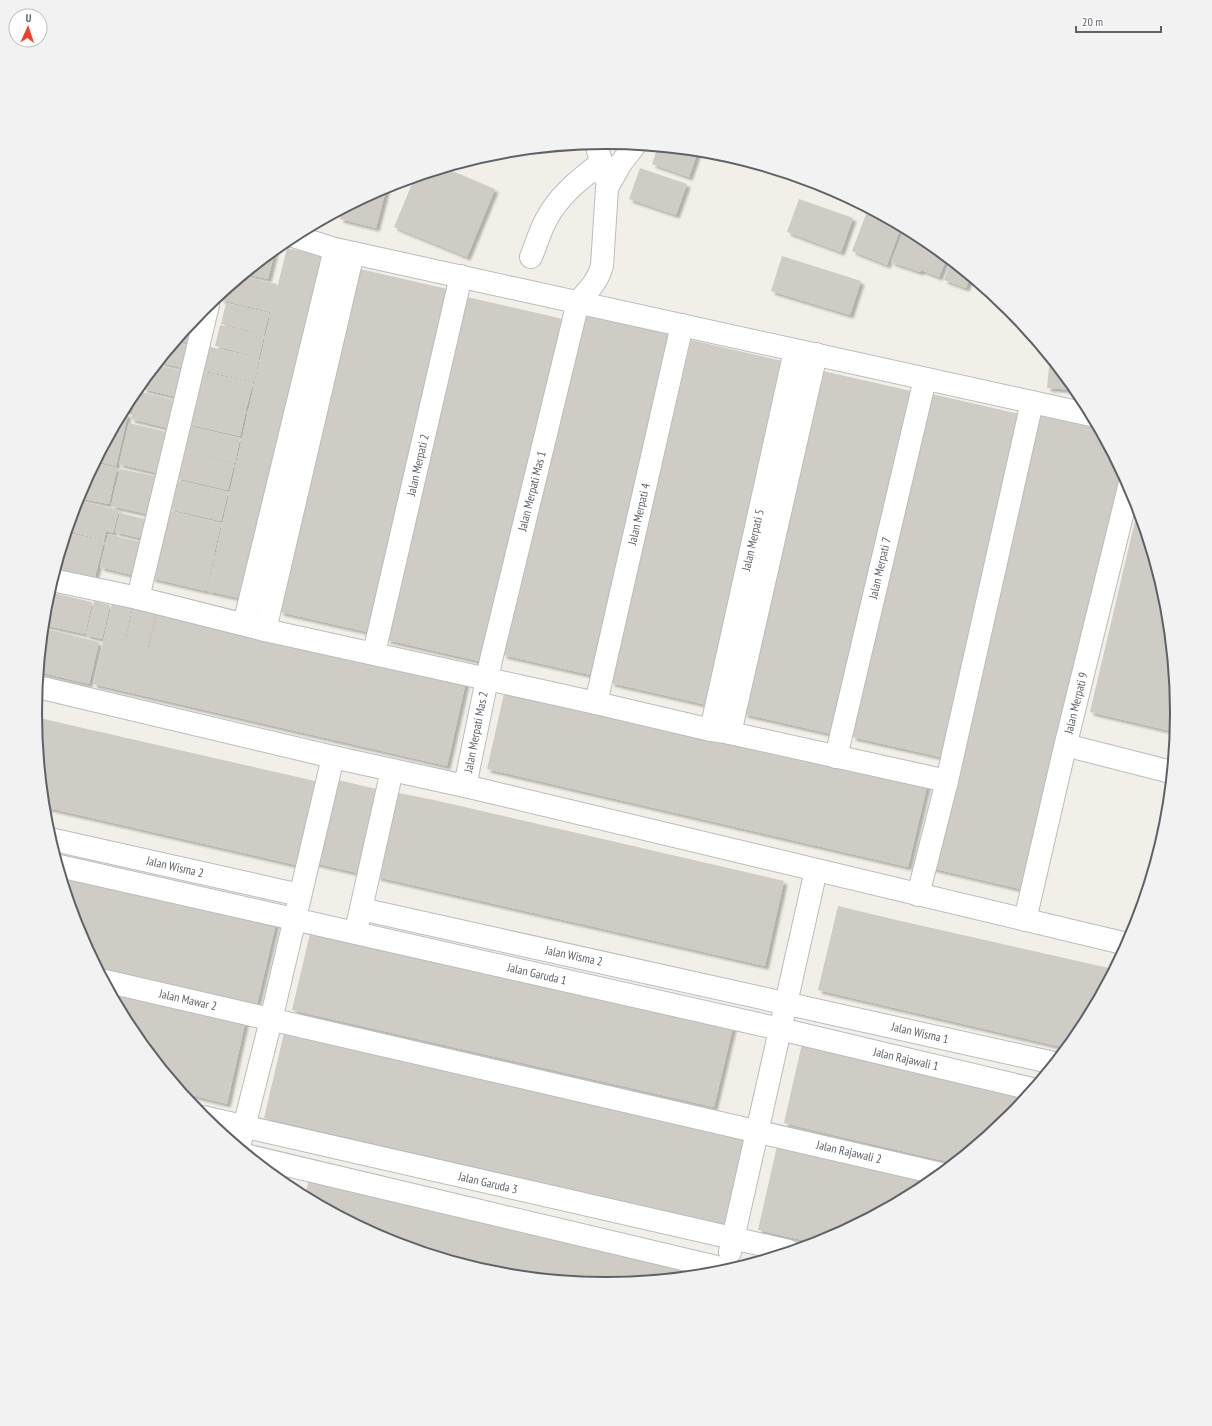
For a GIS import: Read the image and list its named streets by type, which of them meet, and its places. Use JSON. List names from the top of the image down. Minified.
{"streets":{"street":["Jalan Merpati 2","Jalan Merpati Mas 1","Jalan Merpati 4","Jalan Merpati 5","Jalan Merpati 7","Jalan Merpati 9","Jalan Merpati Mas 2","Jalan Wisma 2","Jalan Garuda 1","Jalan Mawar 2","Jalan Wisma 1","Jalan Rajawali 1","Jalan Rajawali 2","Jalan Garuda 3"]},"crossings":[["Jalan Merpati Mas 1","Jalan Merpati Mas 2"],["Jalan Wisma 2","Jalan Wisma 1"],["Jalan Garuda 1","Jalan Rajawali 1"],["Jalan Mawar 2","Jalan Rajawali 2"]],"scale_bar":"20 m","north":"top"}
